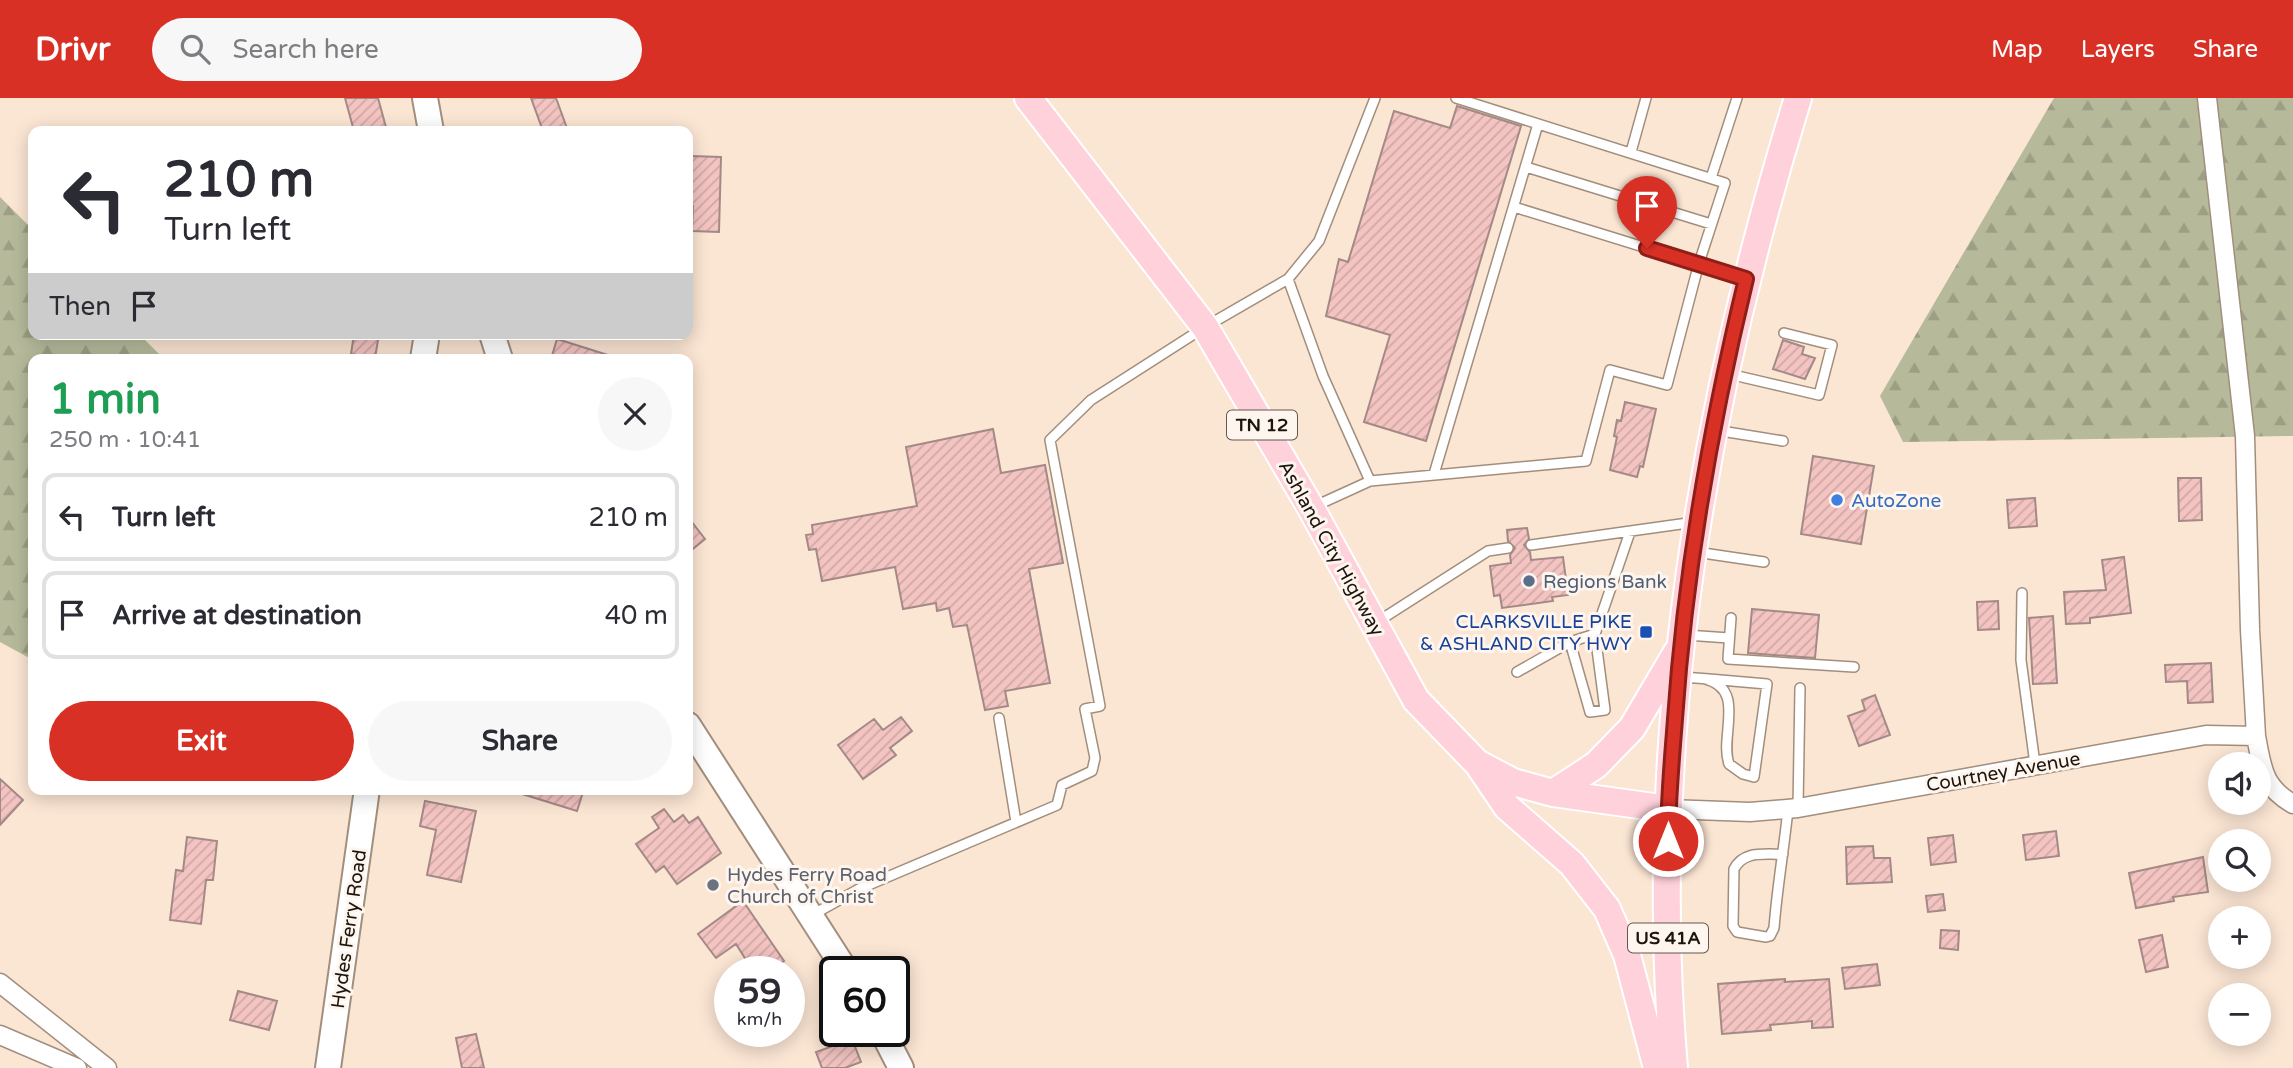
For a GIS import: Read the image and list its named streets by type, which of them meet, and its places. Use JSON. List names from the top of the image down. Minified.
{"streets":{"main road":["TN 12","Ashland City Highway","US 41A"],"street":["Courtney Avenue","Hydes Ferry Road"]},"crossings":[["Ashland City Highway","Courtney Avenue"],["Ashland City Highway","US 41A"],["Courtney Avenue","US 41A"]],"places":{"other":["AutoZone","Regions Bank","Hydes Ferry Road Church of Christ"],"transit":["CLARKSVILLE PIKE & ASHLAND CITY HWY"]},"page":{"header":"Drivr","search":"Search here","nav":["Map","Layers","Share"],"turn":["210 m","Turn left"],"then":"Then","heading":["1 min","250 m · 10:41"],"list":[{"name":"Turn left","value":"210 m"},{"name":"Arrive at destination","value":"40 m"}],"buttons":["Exit","Share"],"map_buttons":["+","−"],"speed":"59 km/h","limit":"60"}}
